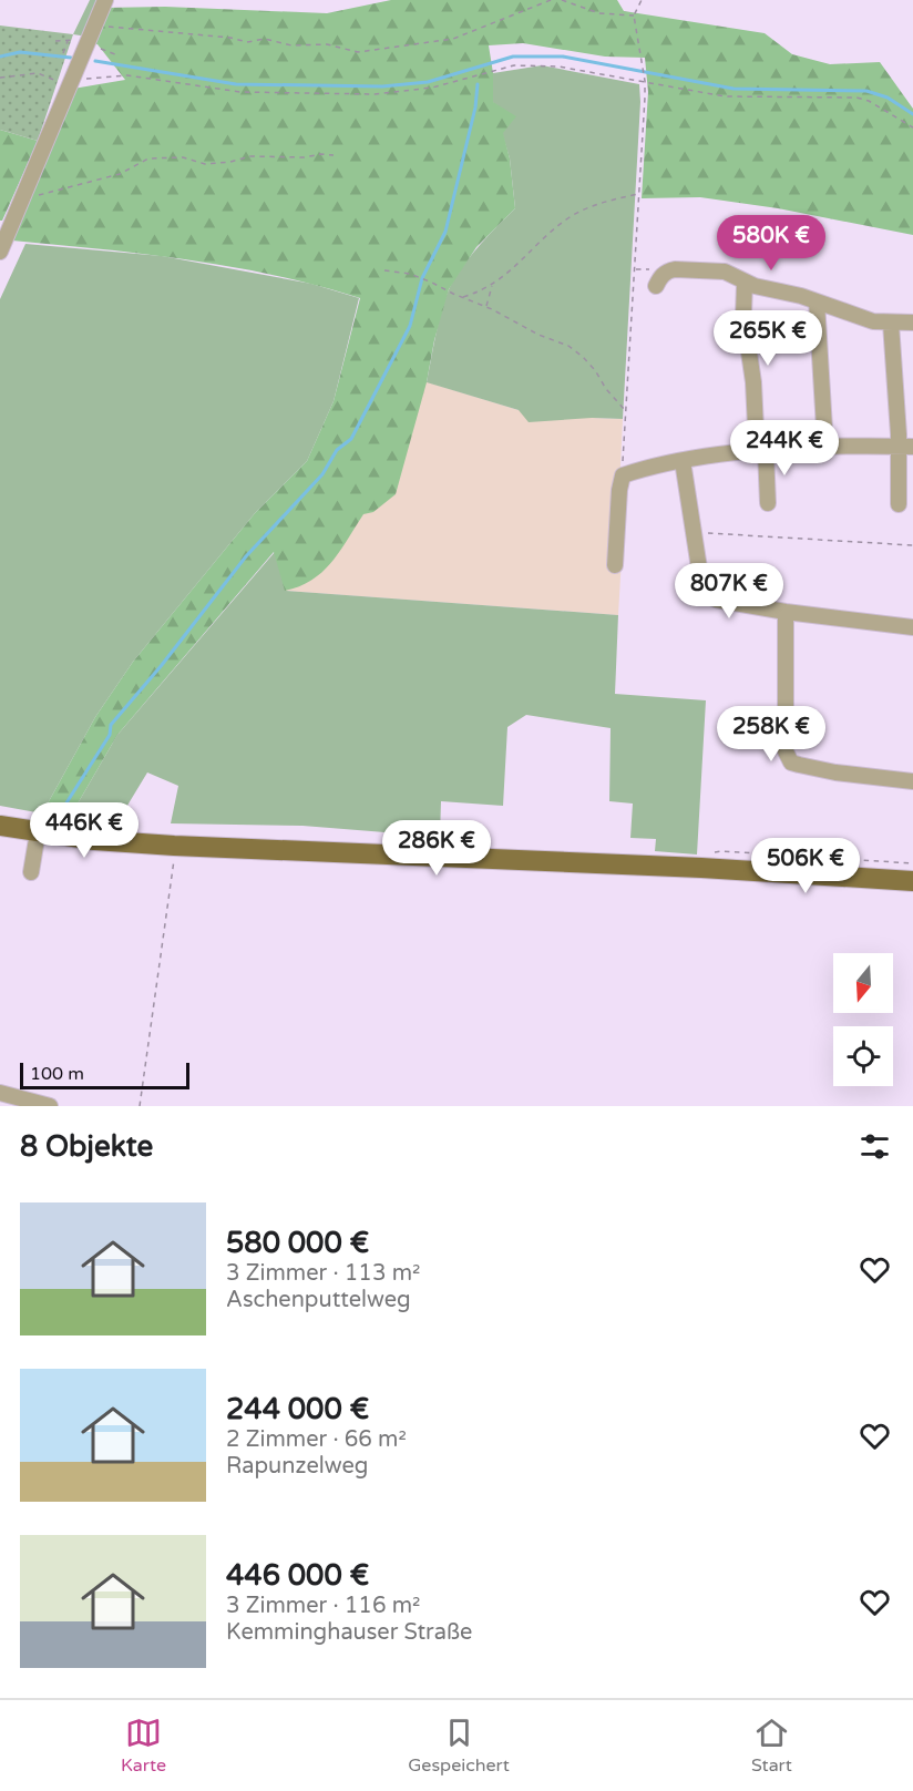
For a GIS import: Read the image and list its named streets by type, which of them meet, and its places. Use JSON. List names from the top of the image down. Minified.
{"scale_bar":"100 m","north":"bottom","page":{"price":["580K €","265K €","244K €","807K €","258K €","446K €","286K €","506K €"],"scale":"100 m","heading":"8 Objekte","list":[{"name":"580 000 €","note":"3 Zimmer · 113 m² · Aschenputtelweg"},{"name":"244 000 €","note":"2 Zimmer · 66 m² · Rapunzelweg"},{"name":"446 000 €","note":"3 Zimmer · 116 m² · Kemminghauser Straße"}],"tabs":["Karte","Gespeichert","Start"]}}
